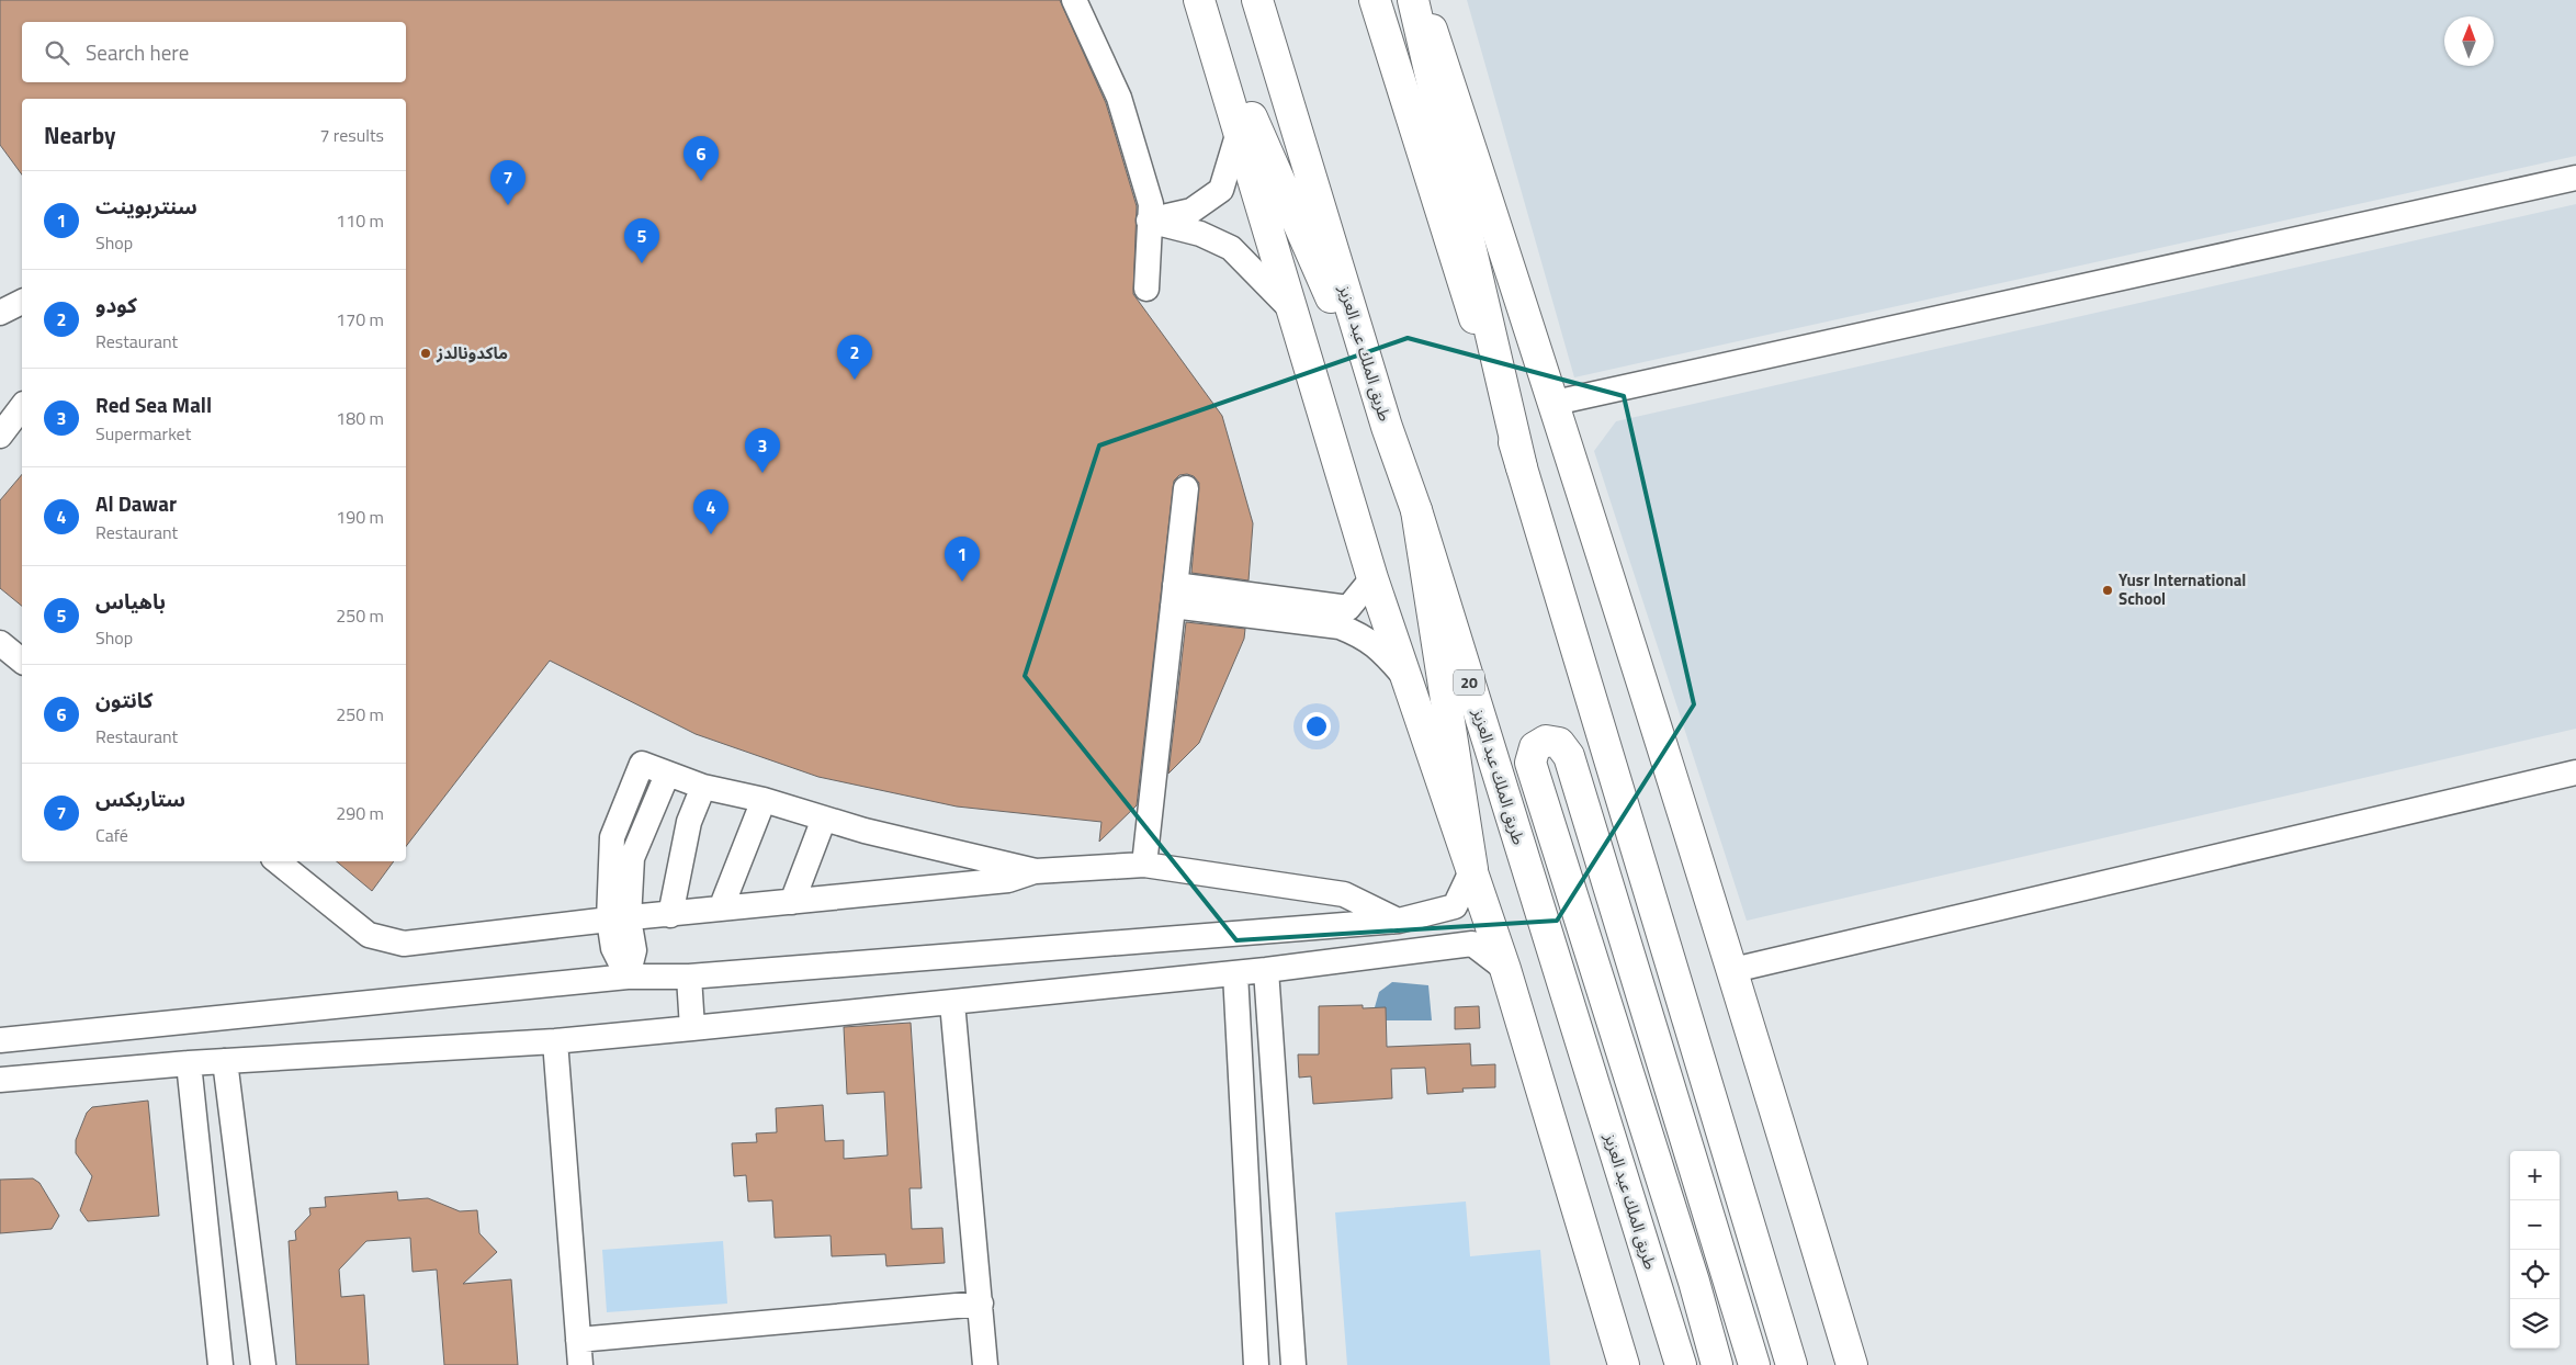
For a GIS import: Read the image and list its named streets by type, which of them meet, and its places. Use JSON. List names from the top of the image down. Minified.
{"streets":{"main road":["طريق الملك عبد العزيز","20"]},"places":["ماكدونالدز","Yusr International School"],"north":"top","page":{"search":"Search here","heading":["Nearby","7 results"],"pins":["6","7","5","2","3","4","1"],"list":[{"mark":"1","name":"سنتربوينت","note":"Shop","value":"110 m"},{"mark":"2","name":"كودو","note":"Restaurant","value":"170 m"},{"mark":"3","name":"Red Sea Mall","note":"Supermarket","value":"180 m"},{"mark":"4","name":"Al Dawar","note":"Restaurant","value":"190 m"},{"mark":"5","name":"باهياس","note":"Shop","value":"250 m"},{"mark":"6","name":"كانتون","note":"Restaurant","value":"250 m"},{"mark":"7","name":"ستاربكس","note":"Café","value":"290 m"}],"map_buttons":["+","−"]}}
